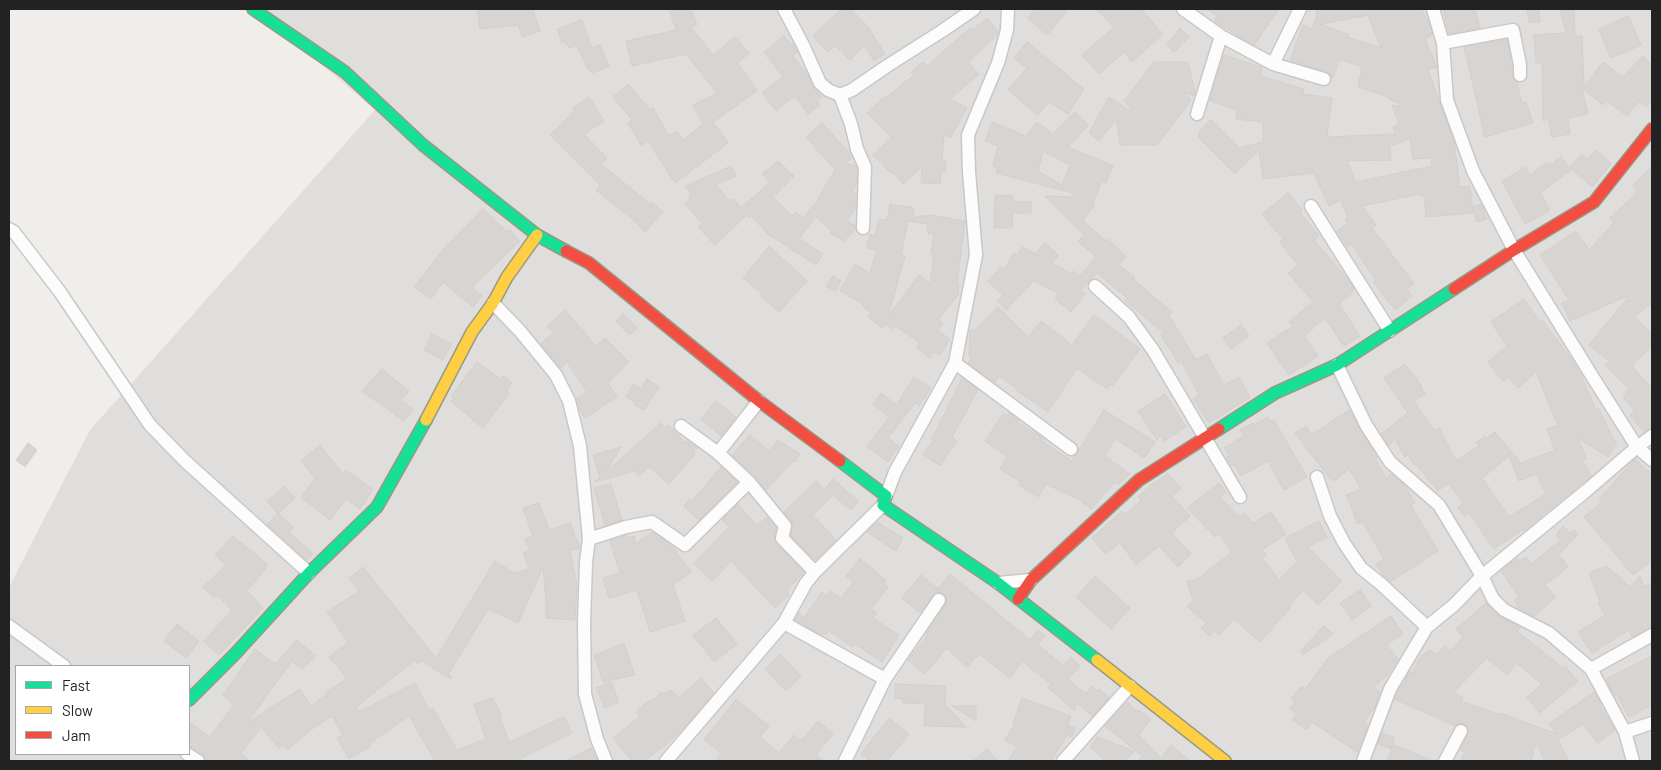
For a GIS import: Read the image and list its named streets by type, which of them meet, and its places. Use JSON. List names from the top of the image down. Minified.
{"legend":["Fast","Slow","Jam"]}
